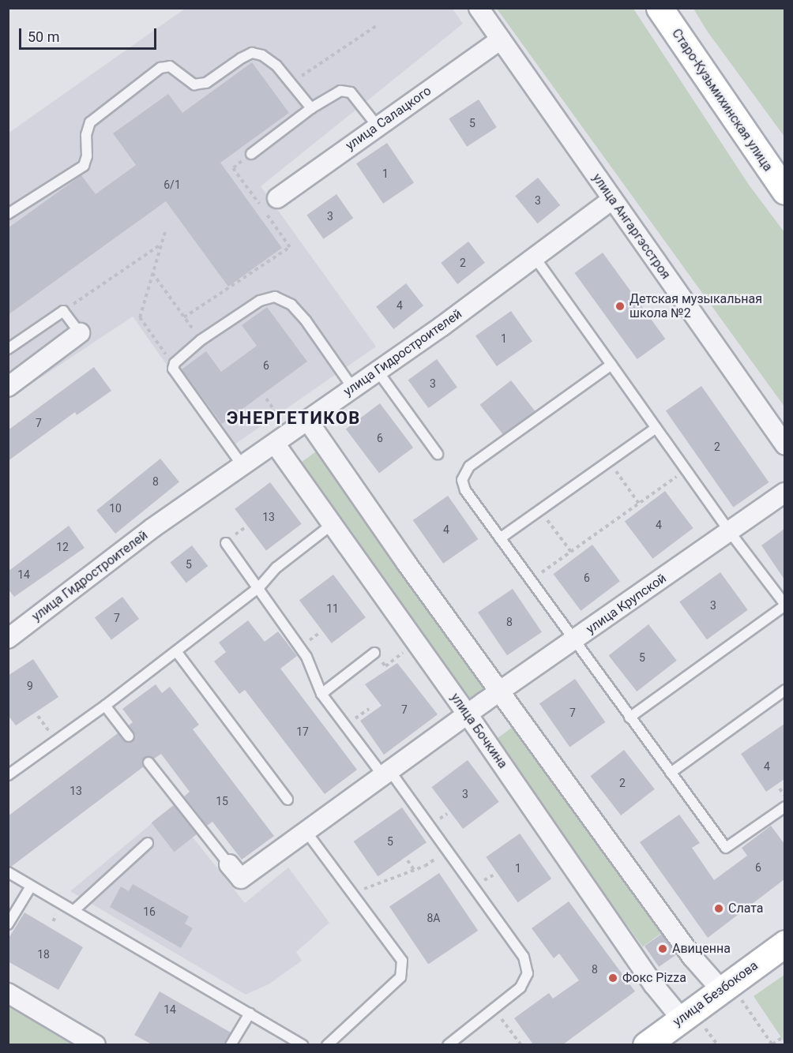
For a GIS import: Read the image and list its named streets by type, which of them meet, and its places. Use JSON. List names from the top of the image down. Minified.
{"streets":{"main road":["Старо-Кузьмихинская улица","улица Безбокова"],"street":["улица Салацкого","улица Ангаргэсстроя","улица Гидростроителей","улица Крупской","улица Бочкина"]},"crossings":[["улица Салацкого","улица Ангаргэсстроя"],["улица Ангаргэсстроя","улица Гидростроителей"],["улица Гидростроителей","улица Бочкина"],["улица Крупской","улица Бочкина"],["улица Бочкина","улица Безбокова"]],"districts":["ЭНЕРГЕТИКОВ"],"places":["Детская музыкальная школа №2","Слата","Авиценна","Фокс Pizza"],"house_numbers":["5","1","6/1","3","3","2","4","1","6","3","7","6","2","8","10","13","4","4","12","5","14","6","3","11","7","8","5","9","7","7","17","4","2","13","3","15","5","6","1","16","8А","18","8","14"],"scale_bar":"50 m"}
